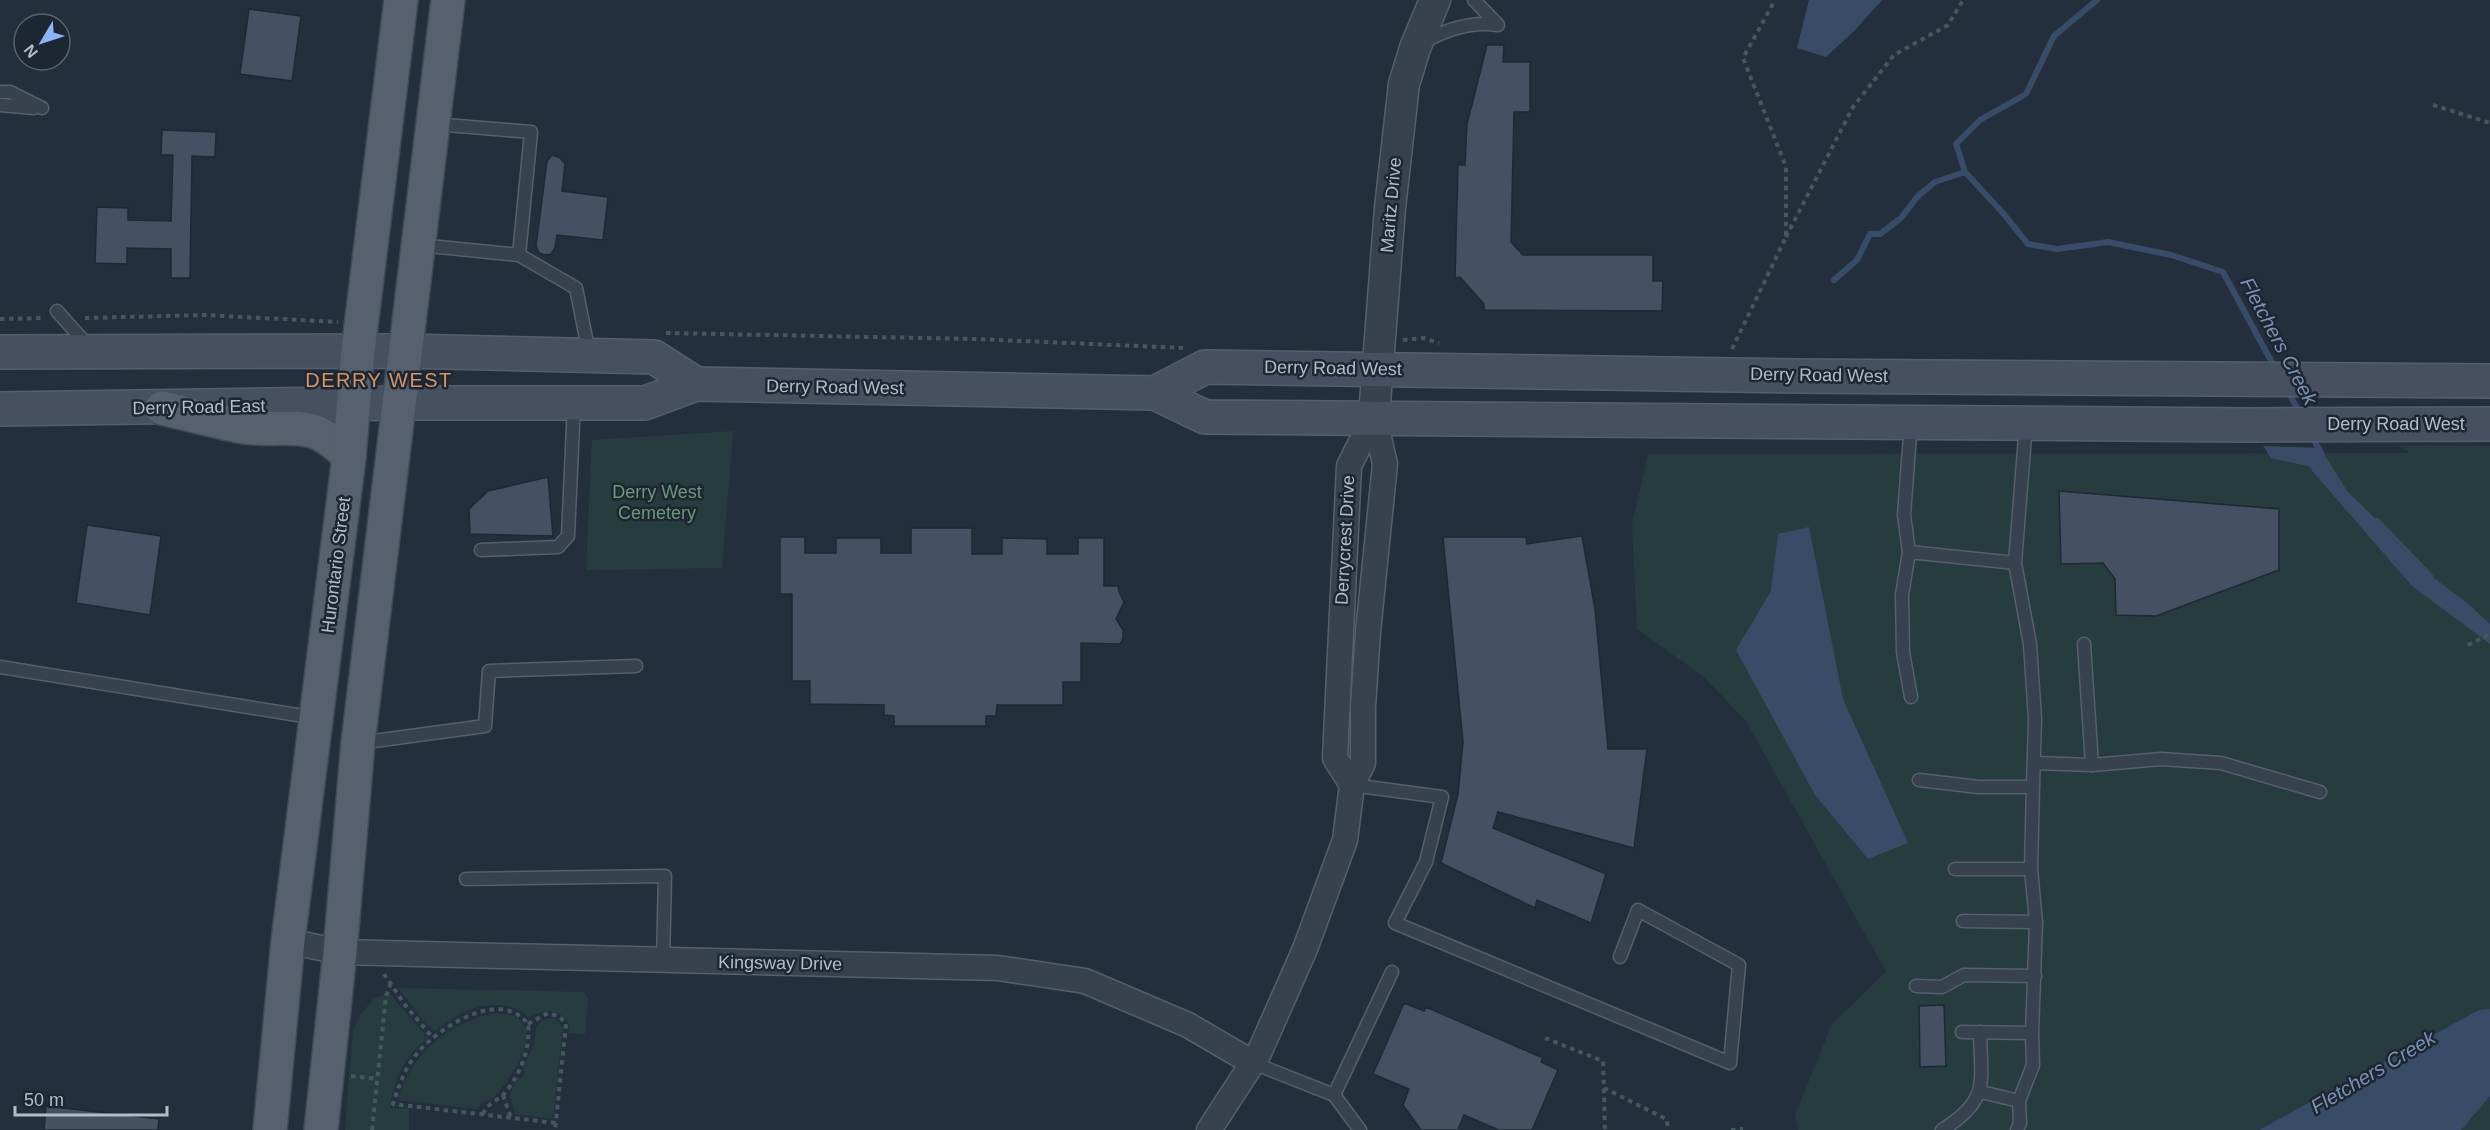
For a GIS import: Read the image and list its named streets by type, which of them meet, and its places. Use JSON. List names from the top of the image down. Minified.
{"streets":{"main road":["Derry Road West","Derry Road East","Hurontario Street"],"street":["Maritz Drive","Derrycrest Drive","Kingsway Drive"]},"crossings":[["Maritz Drive","Derry Road West"],["Maritz Drive","Derrycrest Drive"],["Derry Road West","Derry Road East"],["Derry Road West","Derrycrest Drive"],["Derry Road East","Hurontario Street"],["Derrycrest Drive","Kingsway Drive"],["Hurontario Street","Kingsway Drive"]],"districts":["DERRY WEST"],"water":["Fletchers Creek"],"parks":["Derry West Cemetery"],"scale_bar":"50 m","north":"bottom left"}
